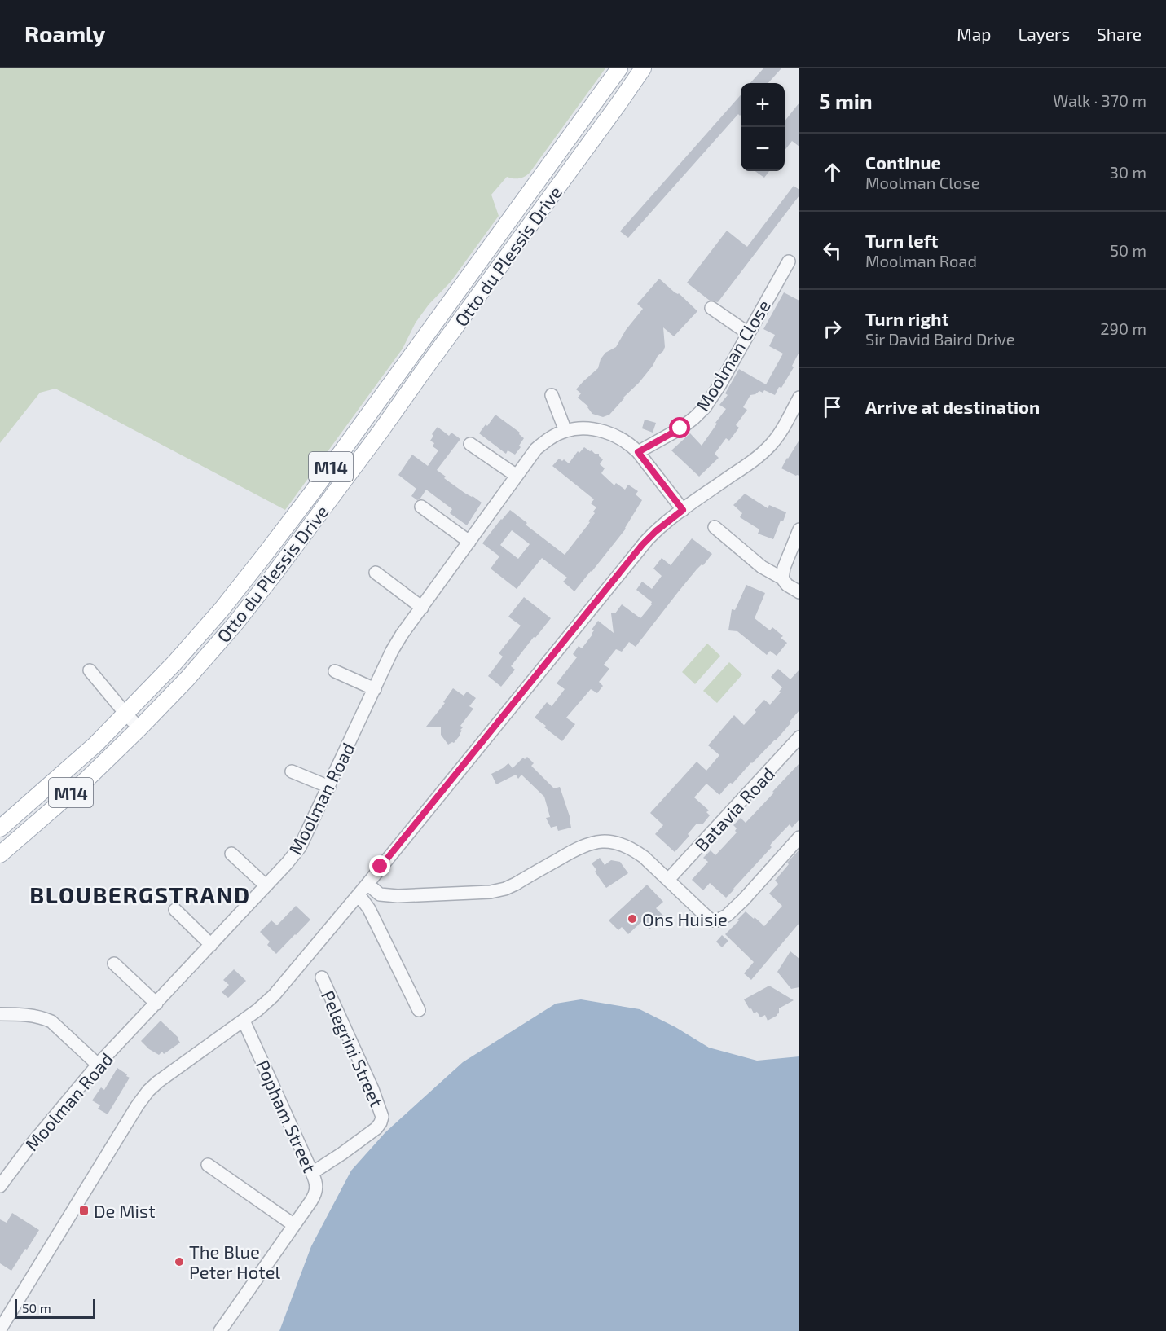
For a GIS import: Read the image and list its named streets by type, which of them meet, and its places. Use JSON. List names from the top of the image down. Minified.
{"streets":{"main road":["Otto du Plessis Drive","M14"],"street":["Moolman Close","Moolman Road","Batavia Road","Pelegrini Street","Popham Street"]},"crossings":[["Moolman Close","Moolman Road"],["Pelegrini Street","Popham Street"]],"districts":["BLOUBERGSTRAND"],"places":{"other":["Ons Huisie","The Blue Peter Hotel"],"transit":["De Mist"]},"scale_bar":"50 m","page":{"header":"Roamly","nav":["Map","Layers","Share"],"heading":["5 min","Walk · 370 m"],"map_buttons":["+","−"],"list":[["Continue","Moolman Close","30 m"],["Turn left","Moolman Road","50 m"],["Turn right","Sir David Baird Drive","290 m"],"Arrive at destination"],"scale":"50 m"}}
